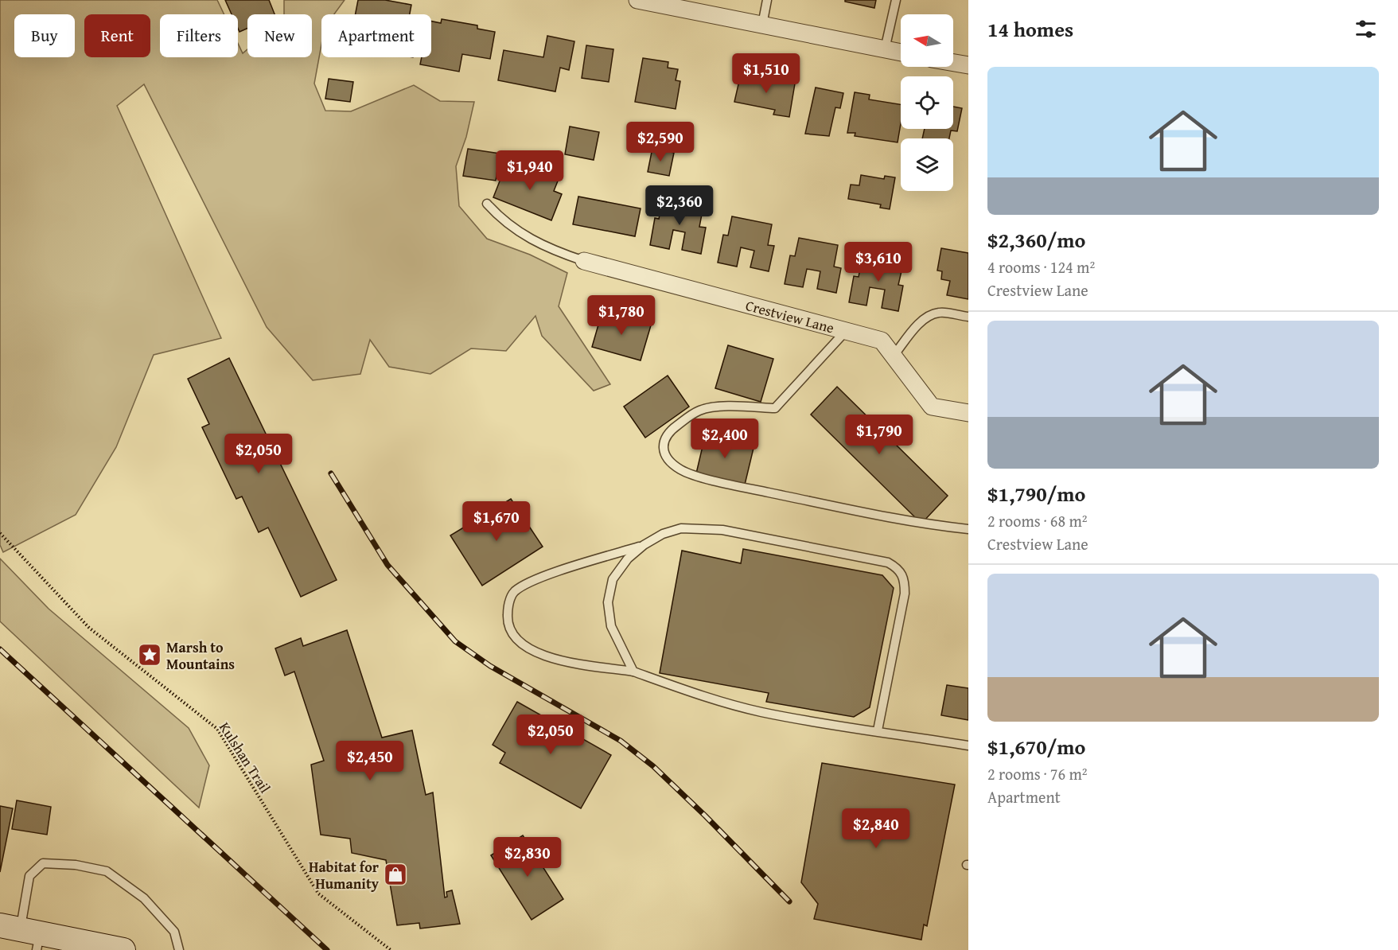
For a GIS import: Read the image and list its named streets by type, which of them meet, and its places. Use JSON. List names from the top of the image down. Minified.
{"streets":{"street":["Crestview Lane"],"path":["Kulshan Trail"]},"places":{"place":["Marsh to Mountains"],"shop":["Habitat for Humanity"]},"north":"left","page":{"heading":"14 homes","chip":["Buy","Rent","Filters","New","Apartment"],"price":["$1,510","$2,590","$1,940","$2,360","$3,610","$1,780","$1,790","$2,400","$2,050","$1,670","$2,050","$2,450","$2,840","$2,830"],"list":[{"name":"$2,360/mo","note":"4 rooms · 124 m² · Crestview Lane"},{"name":"$1,790/mo","note":"2 rooms · 68 m² · Crestview Lane"},{"name":"$1,670/mo","note":"2 rooms · 76 m² · Apartment"}]}}
